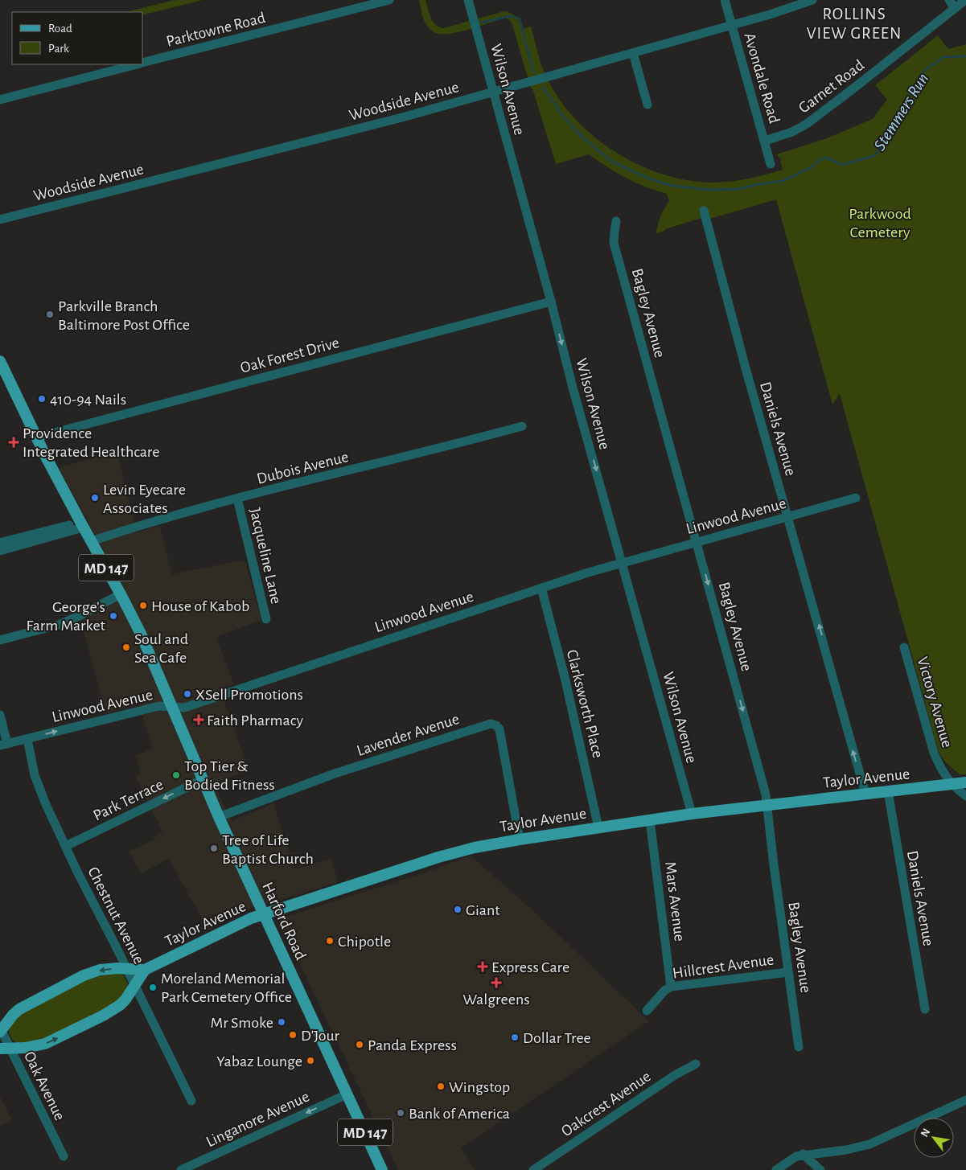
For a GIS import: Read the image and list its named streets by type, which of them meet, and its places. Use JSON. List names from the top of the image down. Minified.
{"streets":{"main road":["MD 147","Taylor Avenue","Harford Road"],"street":["Parktowne Road","Avondale Road","Garnet Road","Wilson Avenue","Woodside Avenue","Bagley Avenue","Oak Forest Drive","Daniels Avenue","Dubois Avenue","Linwood Avenue","Jacqueline Lane","Victory Avenue","Clarksworth Place","Lavender Avenue","Park Terrace","Mars Avenue","Chestnut Avenue","Hillcrest Avenue","Oak Avenue","Oakcrest Avenue","Linganore Avenue"]},"crossings":[["Avondale Road","Garnet Road"],["Avondale Road","Woodside Avenue"],["Wilson Avenue","Woodside Avenue"],["Wilson Avenue","Oak Forest Drive"],["Wilson Avenue","Linwood Avenue"],["Wilson Avenue","Taylor Avenue"],["Bagley Avenue","Linwood Avenue"],["Bagley Avenue","Taylor Avenue"],["Bagley Avenue","Hillcrest Avenue"],["Oak Forest Drive","Harford Road"],["Daniels Avenue","Linwood Avenue"],["Daniels Avenue","Taylor Avenue"],["Dubois Avenue","Jacqueline Lane"],["Dubois Avenue","Harford Road"],["Linwood Avenue","Clarksworth Place"],["Linwood Avenue","Chestnut Avenue"],["Linwood Avenue","Harford Road"],["Victory Avenue","Taylor Avenue"],["Clarksworth Place","Taylor Avenue"],["Lavender Avenue","Taylor Avenue"],["Lavender Avenue","Harford Road"],["Taylor Avenue","Mars Avenue"],["Taylor Avenue","Chestnut Avenue"],["Taylor Avenue","Harford Road"],["Taylor Avenue","Oak Avenue"],["Park Terrace","Chestnut Avenue"],["Park Terrace","Harford Road"],["Mars Avenue","Hillcrest Avenue"],["Harford Road","Linganore Avenue"]],"one_way":["Park Terrace","Linganore Avenue"],"districts":["ROLLINS VIEW GREEN"],"water":["Stemmers Run"],"parks":["Parkwood Cemetery"],"places":{"other":["Parkville Branch Baltimore Post Office","410-94 Nails","Levin Eyecare Associates","House of Kabob","George's Farm Market","Soul and Sea Cafe","XSell Promotions","Top Tier & Bodied Fitness","Tree of Life Baptist Church","Giant","Chipotle","Moreland Memorial Park Cemetery Office","Mr Smoke","D'Jour","Dollar Tree","Panda Express","Yabaz Lounge","Wingstop","Bank of America"],"health":["Providence Integrated Healthcare","Faith Pharmacy","Express Care","Walgreens"]},"legend":["Road","Park"],"north":"top left"}
